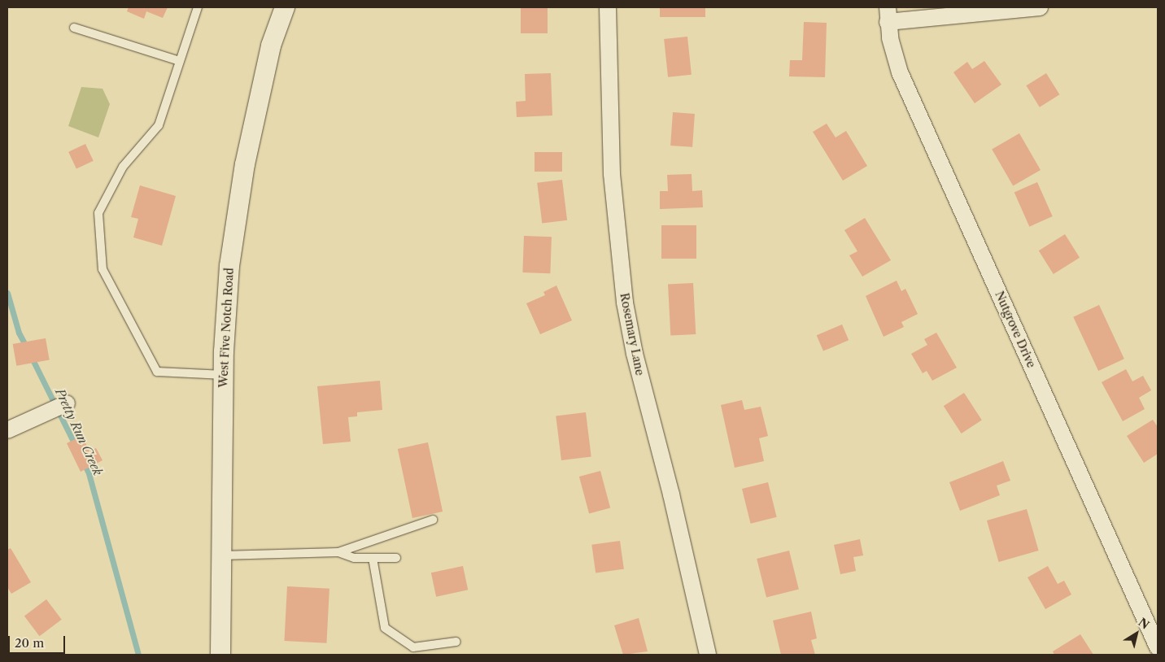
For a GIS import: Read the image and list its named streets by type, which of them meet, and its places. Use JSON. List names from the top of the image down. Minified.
{"streets":{"street":["West Five Notch Road","Nutgrove Drive","Rosemary Lane"]},"water":["Pretty Run Creek"],"scale_bar":"20 m","north":"top right"}
